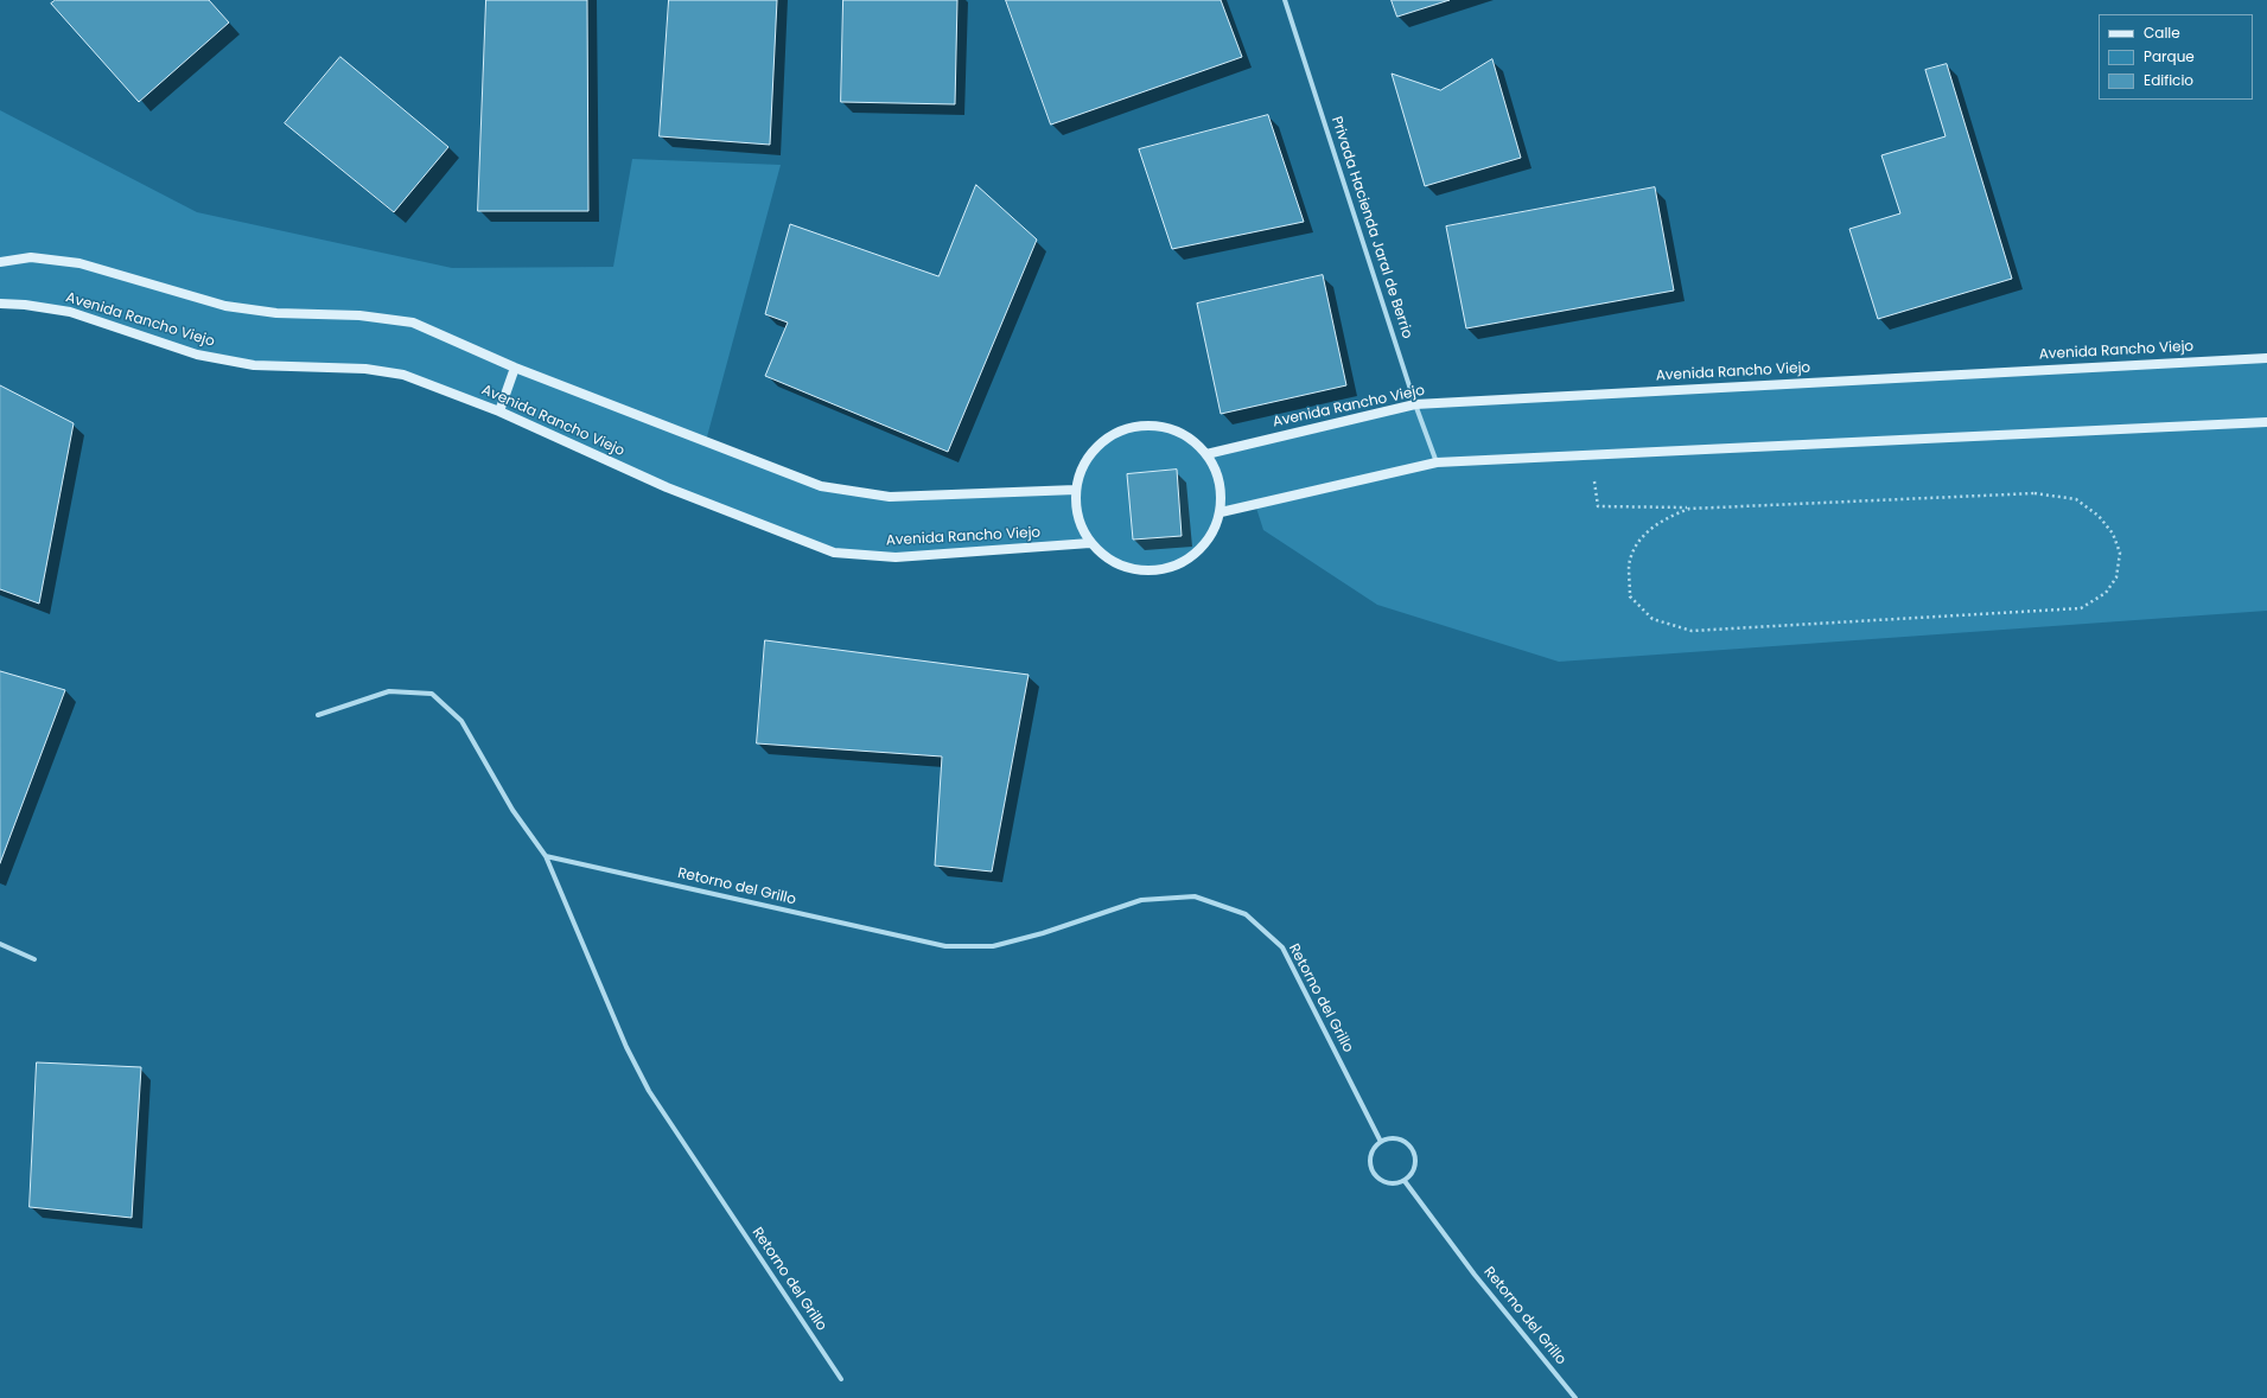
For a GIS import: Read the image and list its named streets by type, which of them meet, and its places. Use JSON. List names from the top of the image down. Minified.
{"streets":{"street":["Privada Hacienda Jaral de Berrio","Avenida Rancho Viejo","Retorno del Grillo"]},"crossings":[["Privada Hacienda Jaral de Berrio","Avenida Rancho Viejo"]],"legend":["Calle","Parque","Edificio"]}
